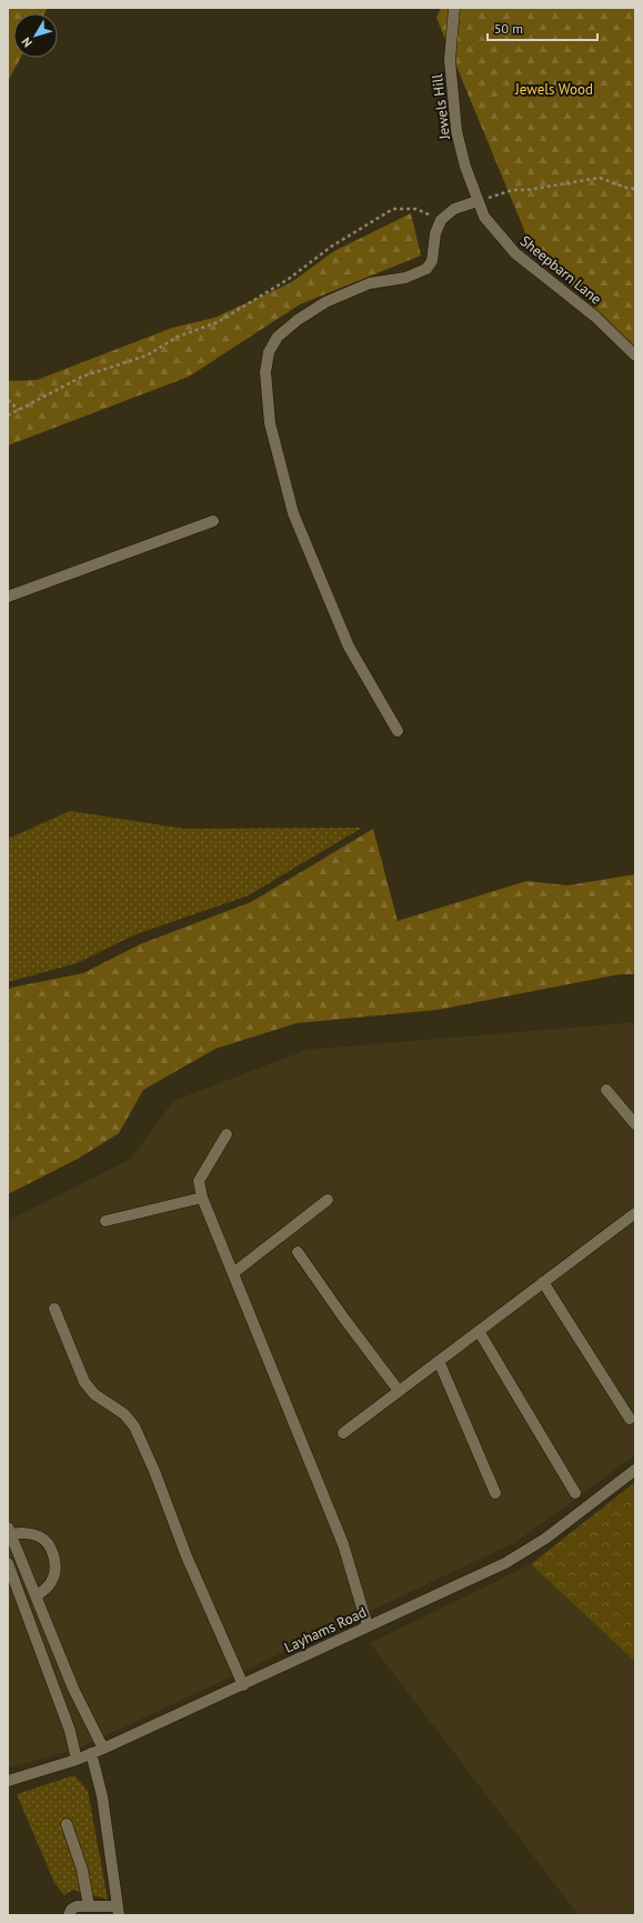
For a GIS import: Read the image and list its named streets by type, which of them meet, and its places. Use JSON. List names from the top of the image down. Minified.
{"streets":{"street":["Jewels Hill","Sheepbarn Lane","Layhams Road"]},"crossings":[["Jewels Hill","Sheepbarn Lane"]],"parks":["Jewels Wood"],"scale_bar":"50 m","north":"bottom left"}
